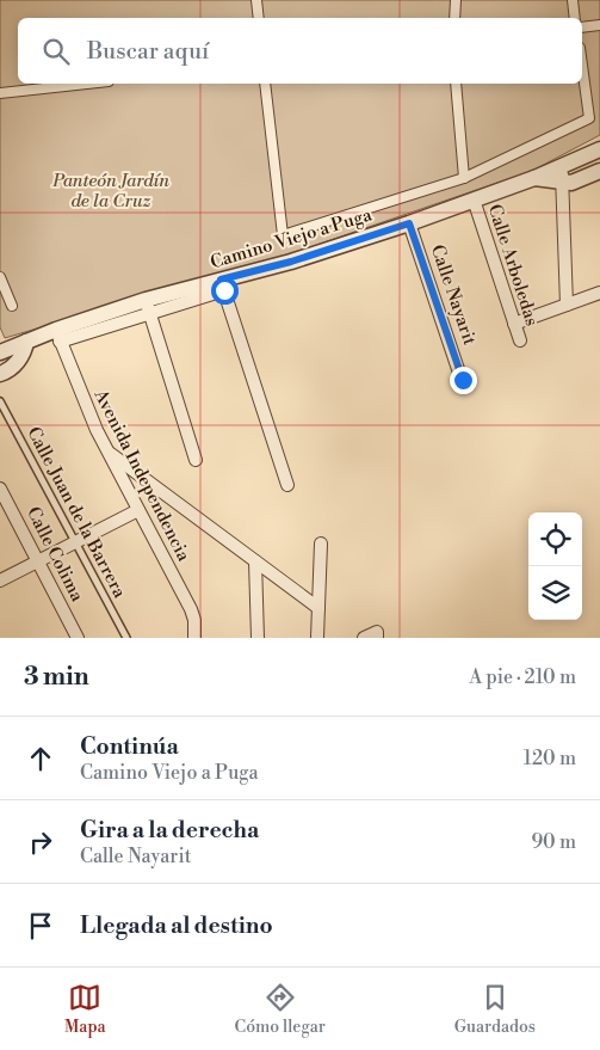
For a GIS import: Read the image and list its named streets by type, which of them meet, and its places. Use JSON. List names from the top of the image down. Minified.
{"streets":{"street":["Camino Viejo a Puga","Calle Arboledas","Calle Nayarit","Avenida Independencia","Calle Colima"],"lane":["Calle Juan de la Barrera"]},"crossings":[["Camino Viejo a Puga","Calle Arboledas"],["Camino Viejo a Puga","Calle Nayarit"],["Camino Viejo a Puga","Avenida Independencia"]],"parks":["Panteón Jardín de la Cruz"],"page":{"search":"Buscar aquí","heading":["3 min","A pie · 210 m"],"list":[["Continúa","Camino Viejo a Puga","120 m"],["Gira a la derecha","Calle Nayarit","90 m"],"Llegada al destino"],"nav":["Mapa","Cómo llegar","Guardados"]}}
